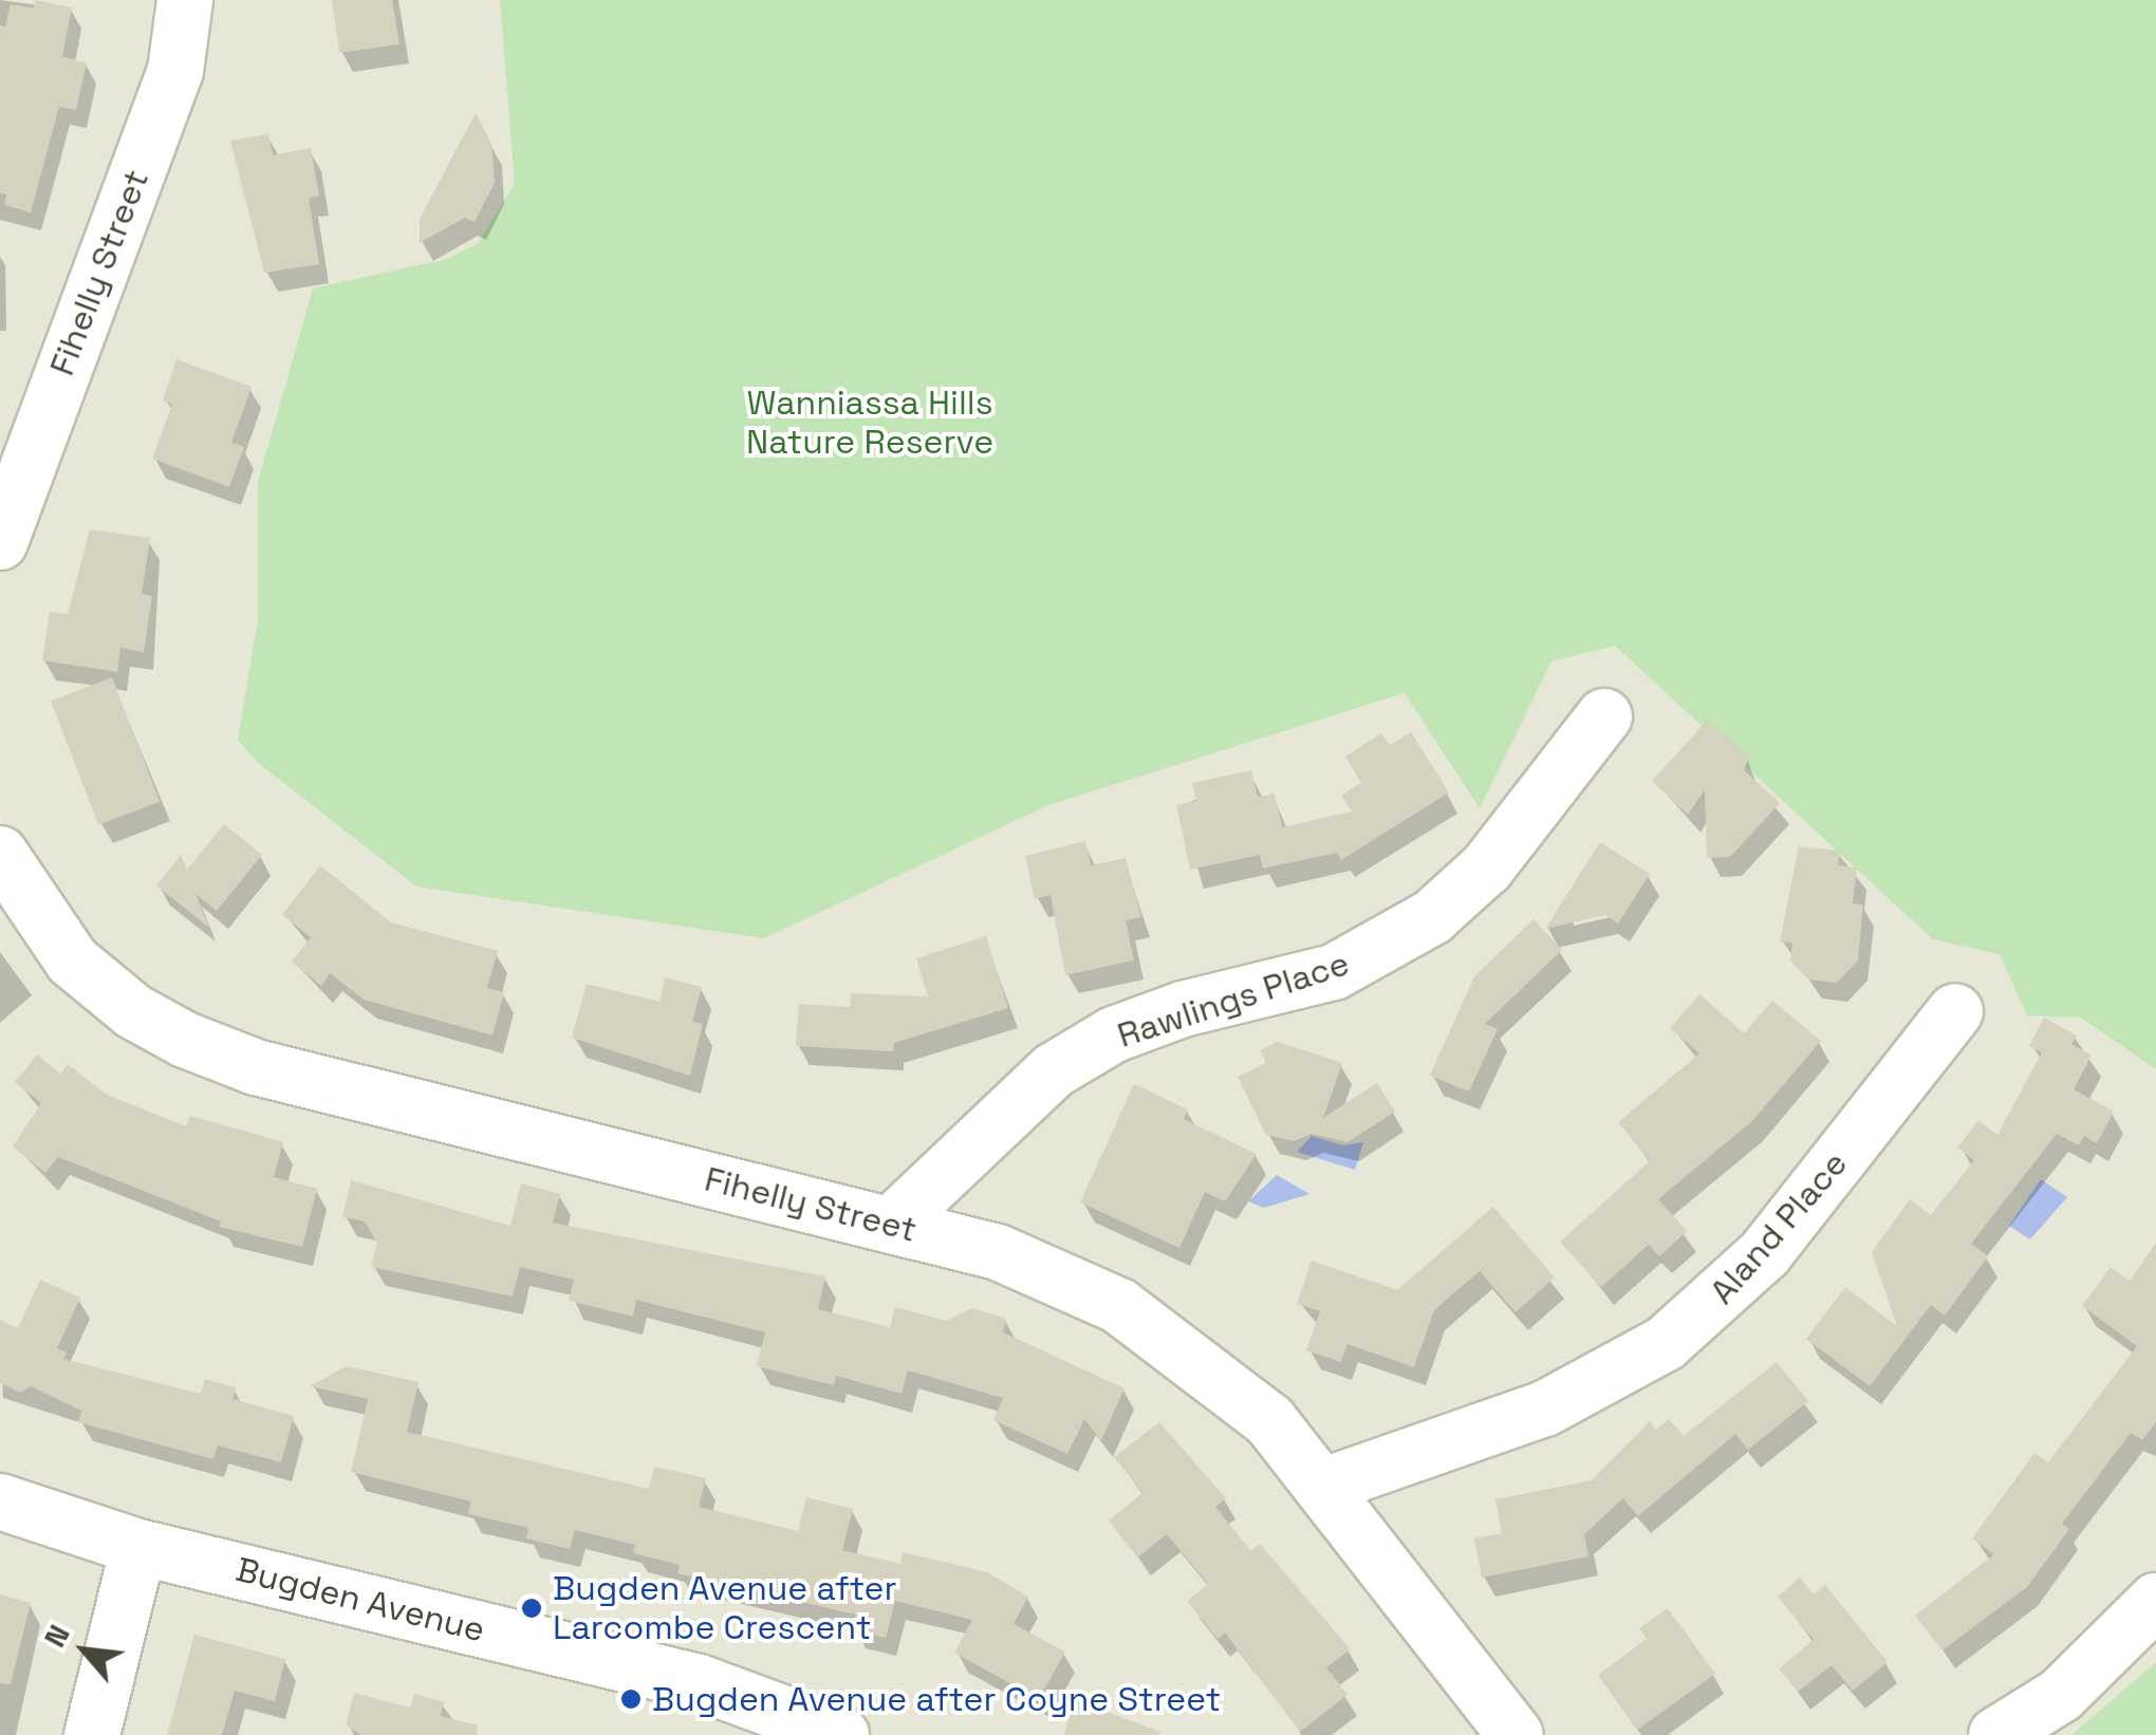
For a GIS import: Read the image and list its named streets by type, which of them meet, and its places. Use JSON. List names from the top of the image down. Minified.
{"streets":{"street":["Fihelly Street","Rawlings Place","Aland Place","Bugden Avenue"]},"crossings":[["Fihelly Street","Rawlings Place"],["Fihelly Street","Aland Place"]],"parks":["Wanniassa Hills Nature Reserve"],"places":["Bugden Avenue after Larcombe Crescent","Bugden Avenue after Coyne Street"],"north":"top left"}
